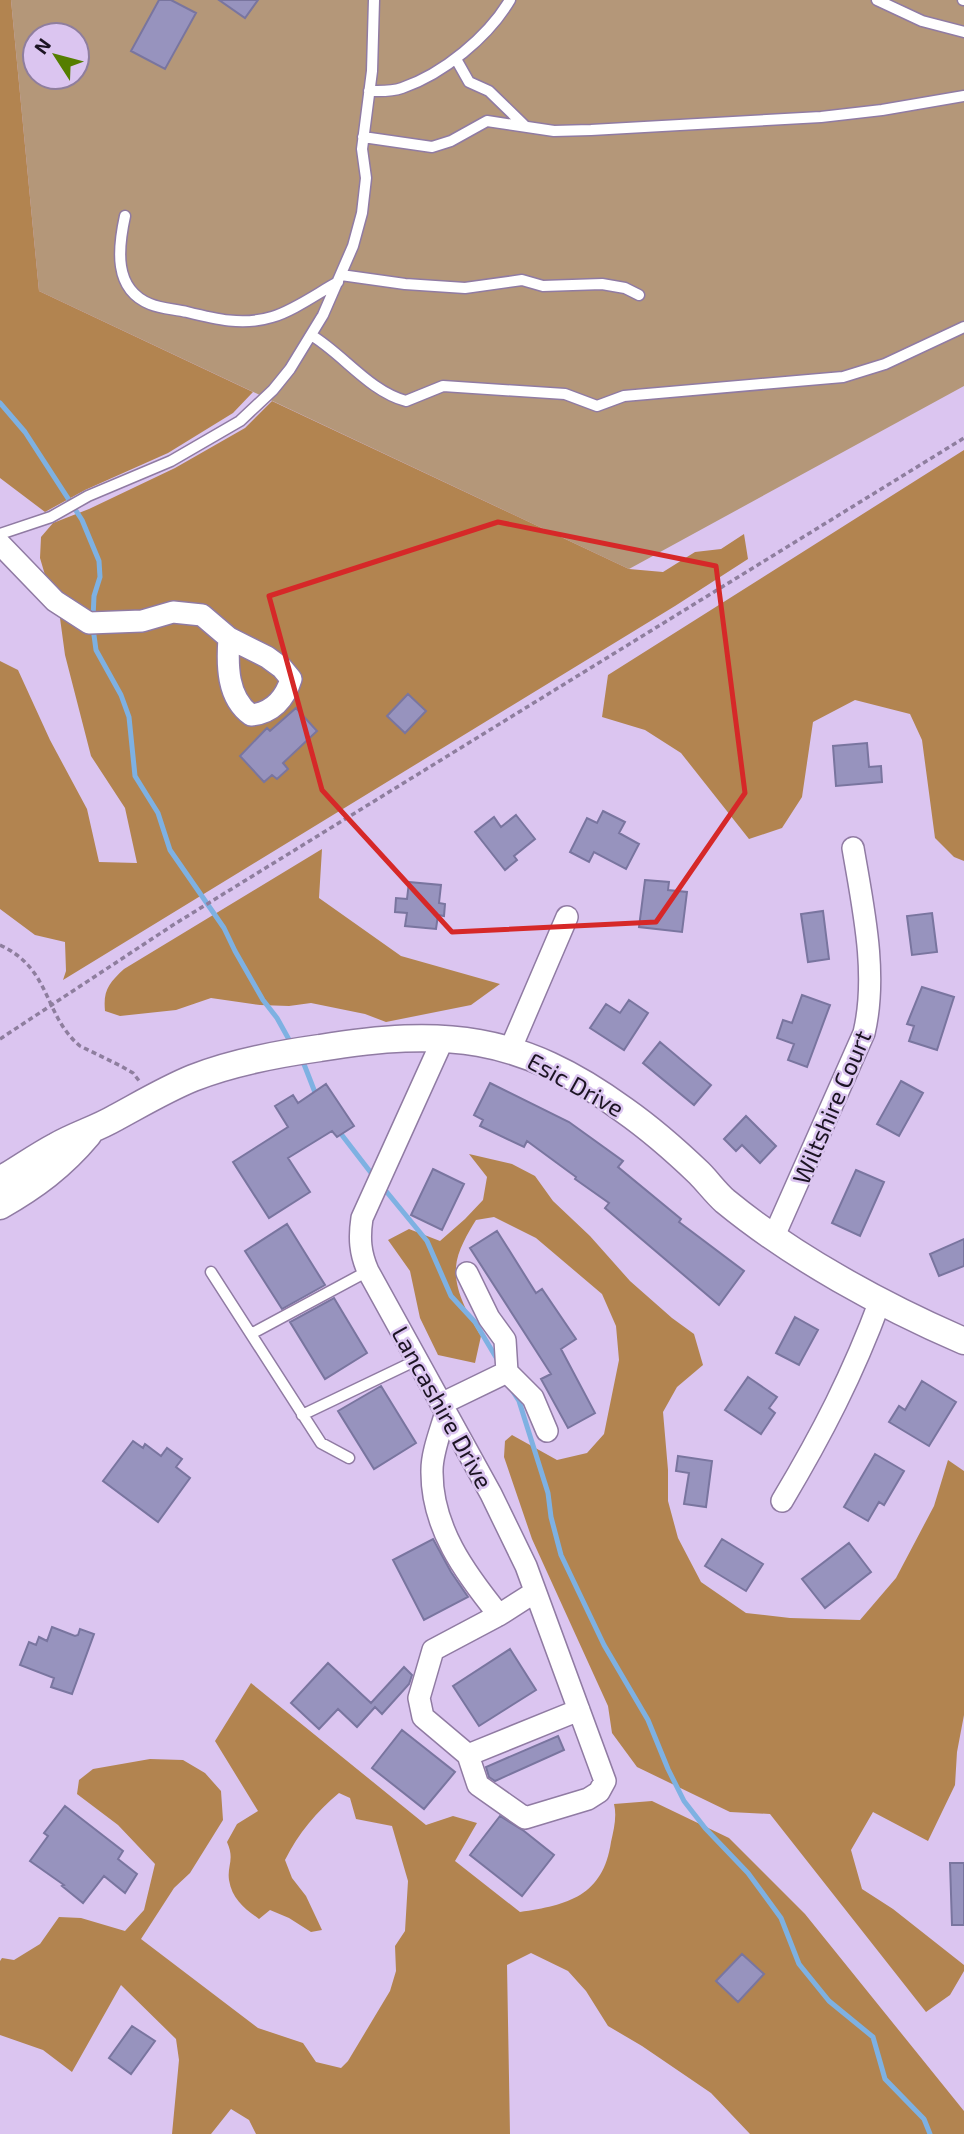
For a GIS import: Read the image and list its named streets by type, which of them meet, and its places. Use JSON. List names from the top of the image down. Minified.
{"streets":{"street":["Esic Drive","Wiltshire Court","Lancashire Drive"]},"crossings":[["Esic Drive","Wiltshire Court"],["Esic Drive","Lancashire Drive"]],"north":"top left"}
